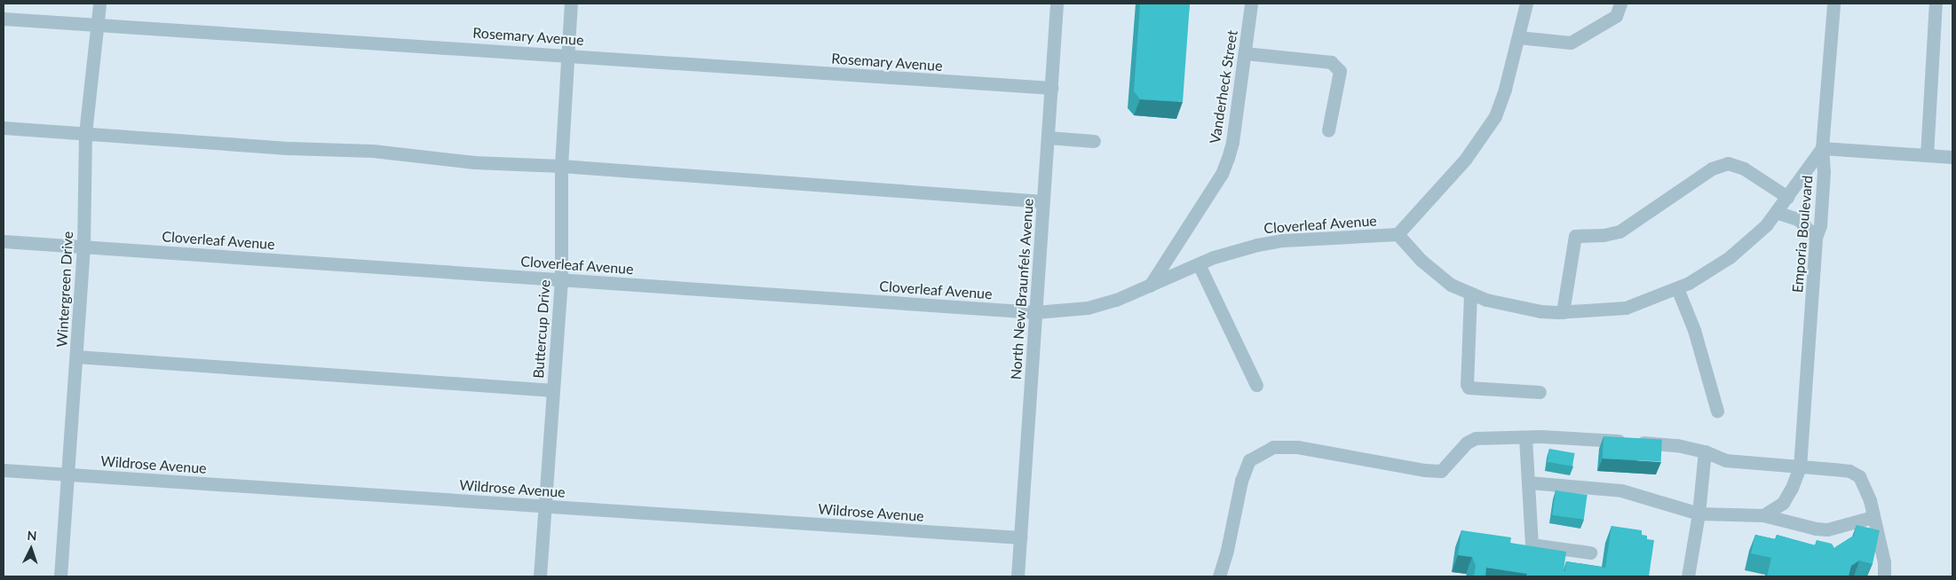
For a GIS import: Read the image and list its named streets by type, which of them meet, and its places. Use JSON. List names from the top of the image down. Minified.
{"streets":{"street":["Rosemary Avenue","Vanderheck Street","Cloverleaf Avenue","Emporia Boulevard","Wintergreen Drive","North New Braunfels Avenue","Buttercup Drive","Wildrose Avenue"]},"crossings":[["Rosemary Avenue","Wintergreen Drive"],["Rosemary Avenue","North New Braunfels Avenue"],["Rosemary Avenue","Buttercup Drive"],["Vanderheck Street","Cloverleaf Avenue"],["Cloverleaf Avenue","Emporia Boulevard"],["Cloverleaf Avenue","Wintergreen Drive"],["Cloverleaf Avenue","North New Braunfels Avenue"],["Cloverleaf Avenue","Buttercup Drive"],["Wintergreen Drive","Wildrose Avenue"],["North New Braunfels Avenue","Wildrose Avenue"],["Buttercup Drive","Wildrose Avenue"]],"north":"top"}
